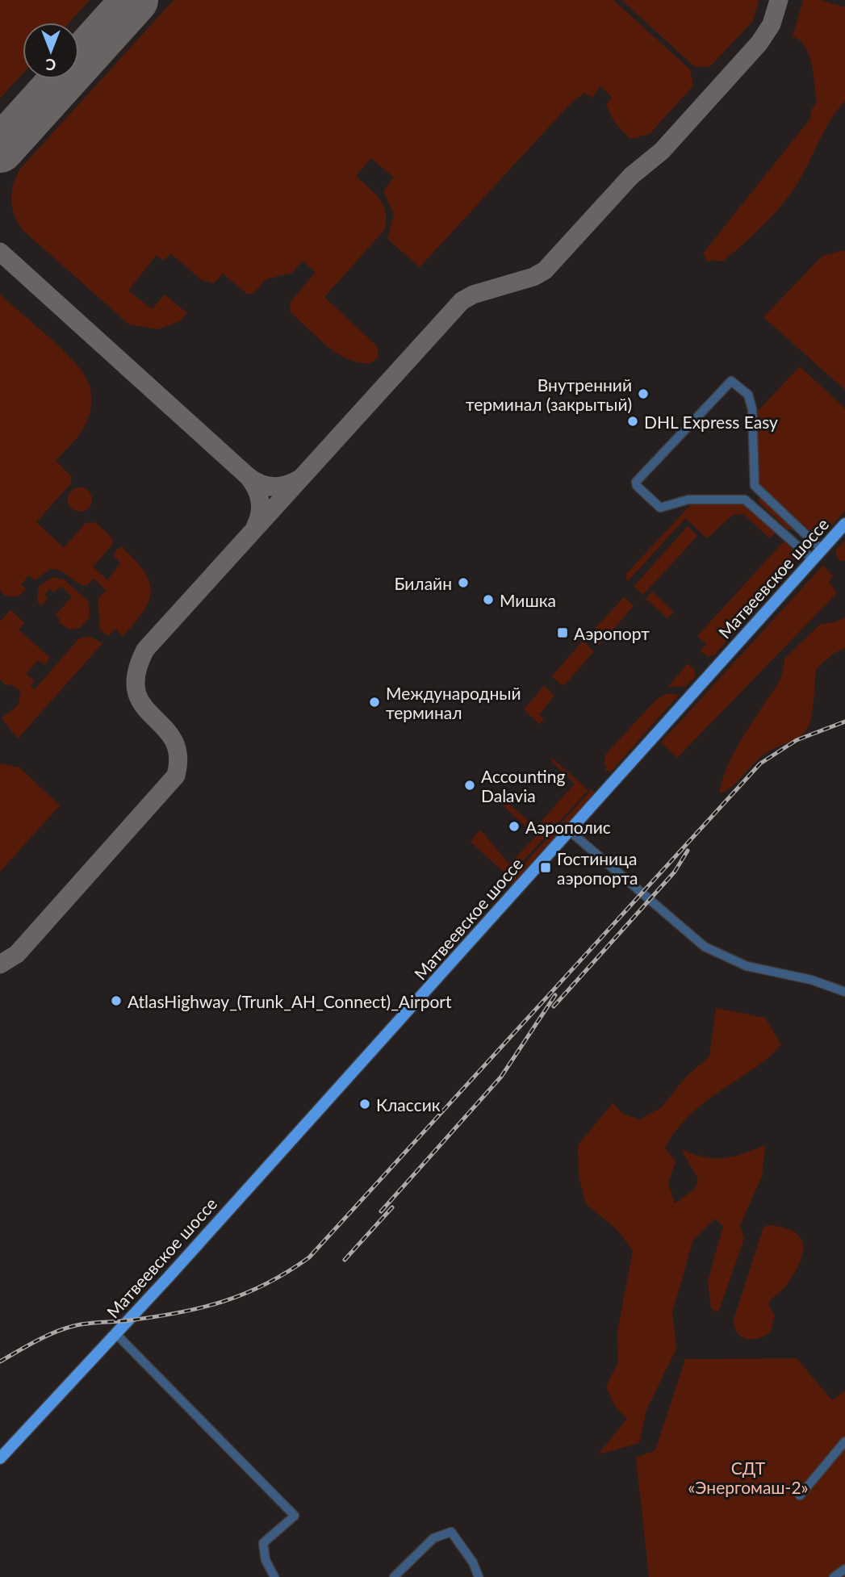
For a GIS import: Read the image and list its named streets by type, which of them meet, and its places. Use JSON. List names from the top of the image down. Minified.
{"streets":{"main road":["Матвеевское шоссе"]},"parks":["СДТ «Энергомаш-2»"],"places":{"other":["Внутренний терминал (закрытый)","DHL Express Easy","Билайн","Мишка","Международный терминал","Accounting Dalavia","Аэрополис","AtlasHighway_(Trunk_AH_Connect)_Airport","Классик"],"transit":["Аэропорт","Гостиница аэропорта"]},"north":"bottom"}
